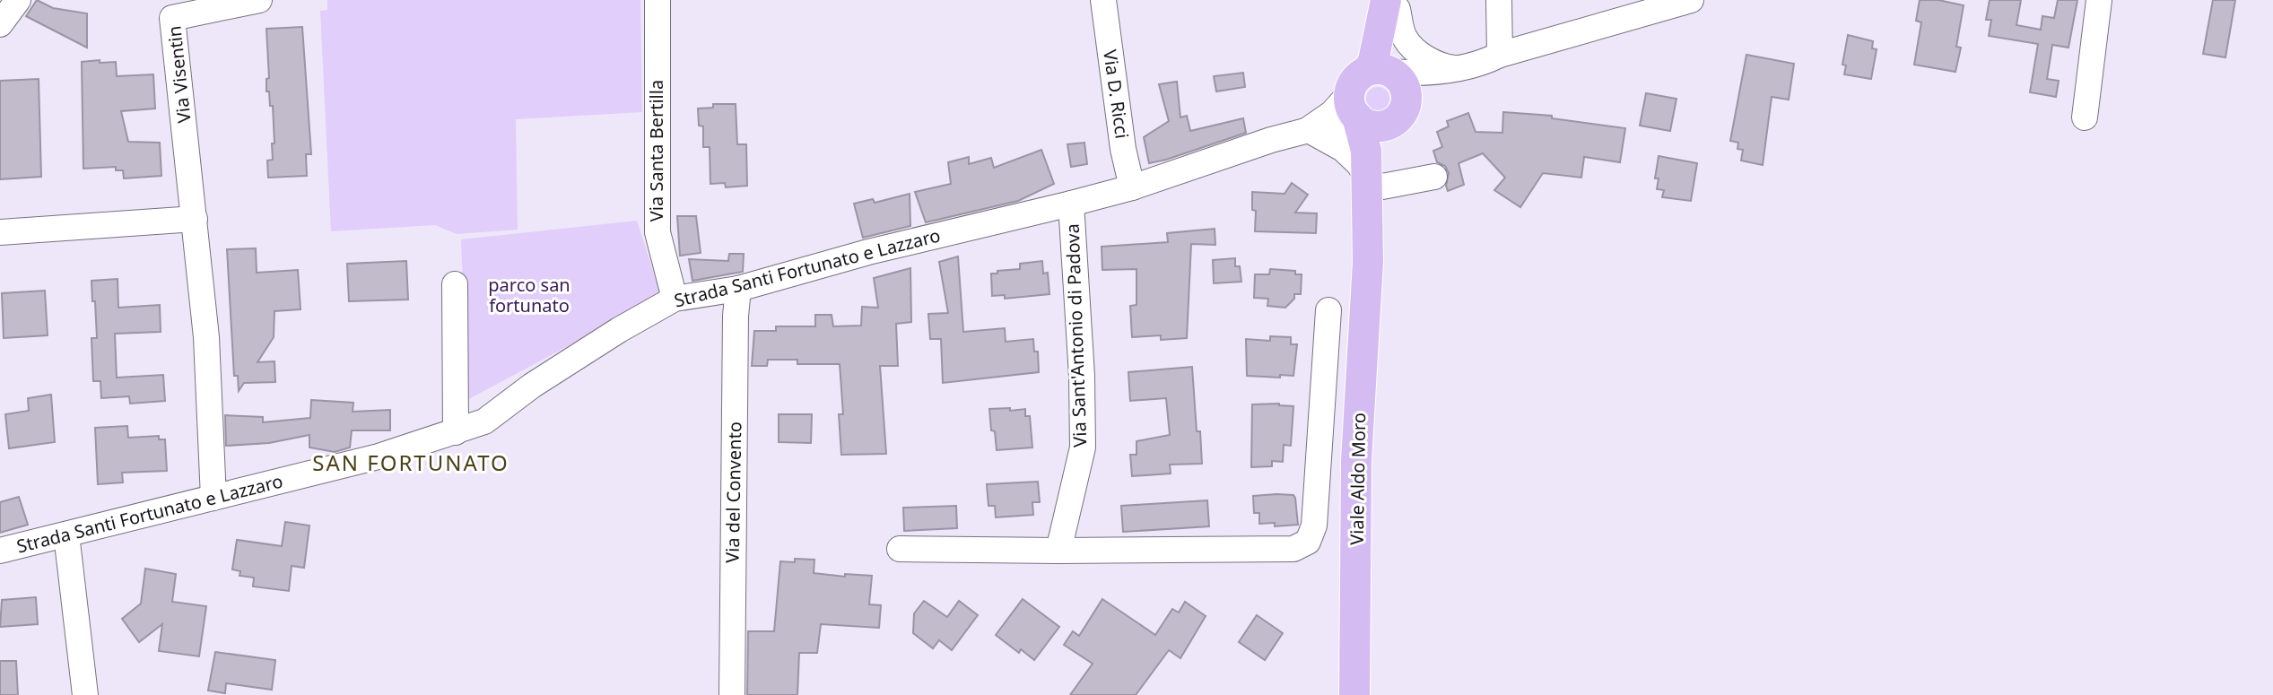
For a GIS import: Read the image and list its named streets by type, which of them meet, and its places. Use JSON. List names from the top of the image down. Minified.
{"streets":{"main road":["Strada Santi Fortunato e Lazzaro","Viale Aldo Moro"],"street":["Via Visentin","Via D. Ricci","Via Santa Bertilla","Via Sant'Antonio di Padova","Via del Convento"]},"crossings":[["Via Visentin","Strada Santi Fortunato e Lazzaro"],["Via D. Ricci","Strada Santi Fortunato e Lazzaro"],["Via Santa Bertilla","Strada Santi Fortunato e Lazzaro"],["Strada Santi Fortunato e Lazzaro","Via Sant'Antonio di Padova"],["Strada Santi Fortunato e Lazzaro","Viale Aldo Moro"],["Strada Santi Fortunato e Lazzaro","Via del Convento"]],"districts":["SAN FORTUNATO"],"parks":["parco san fortunato"]}
